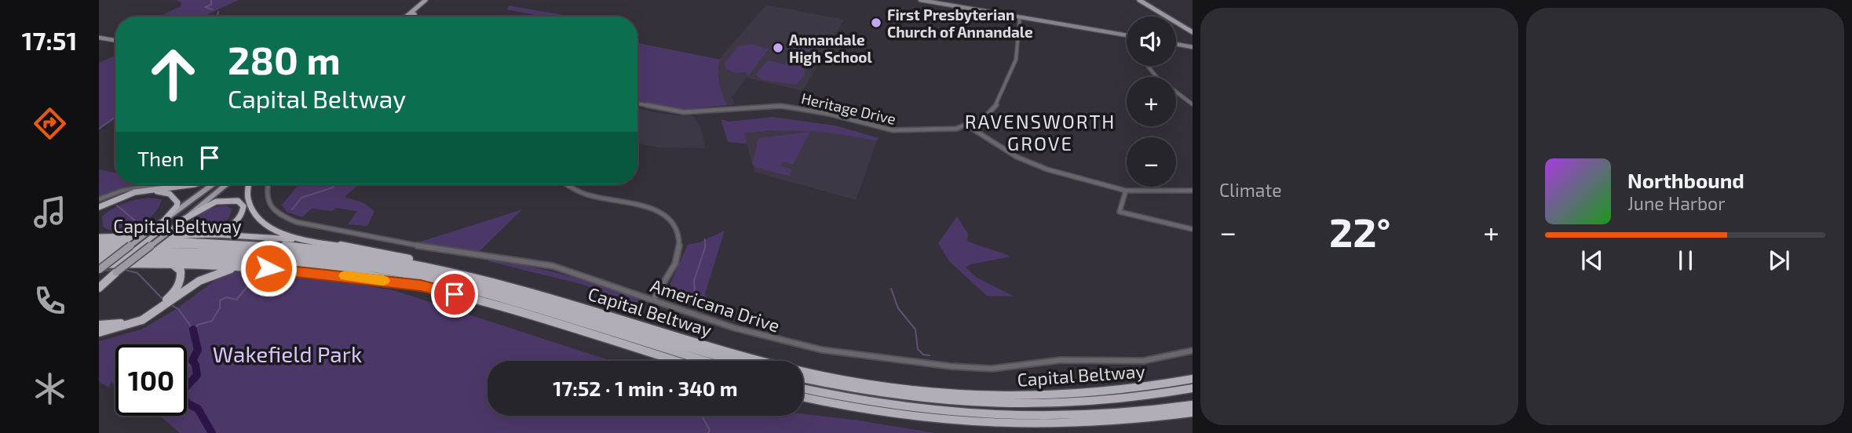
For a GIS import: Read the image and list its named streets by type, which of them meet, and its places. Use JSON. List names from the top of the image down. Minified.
{"streets":{"highway":["Capital Beltway"],"street":["Heritage Drive","Americana Drive"]},"districts":["RAVENSWORTH GROVE"],"parks":["Wakefield Park"],"places":["First Presbyterian Church of Annandale","Annandale High School"],"page":{"tabs":"17:51","tile":"Climate","map_buttons":["+","−"],"turn":["280 m","Capital Beltway"],"then":"Then","song":["Northbound","June Harbor"],"heat":["−","22°","+"],"limit":"100","trip":"17:52 · 1 min · 340 m"}}
